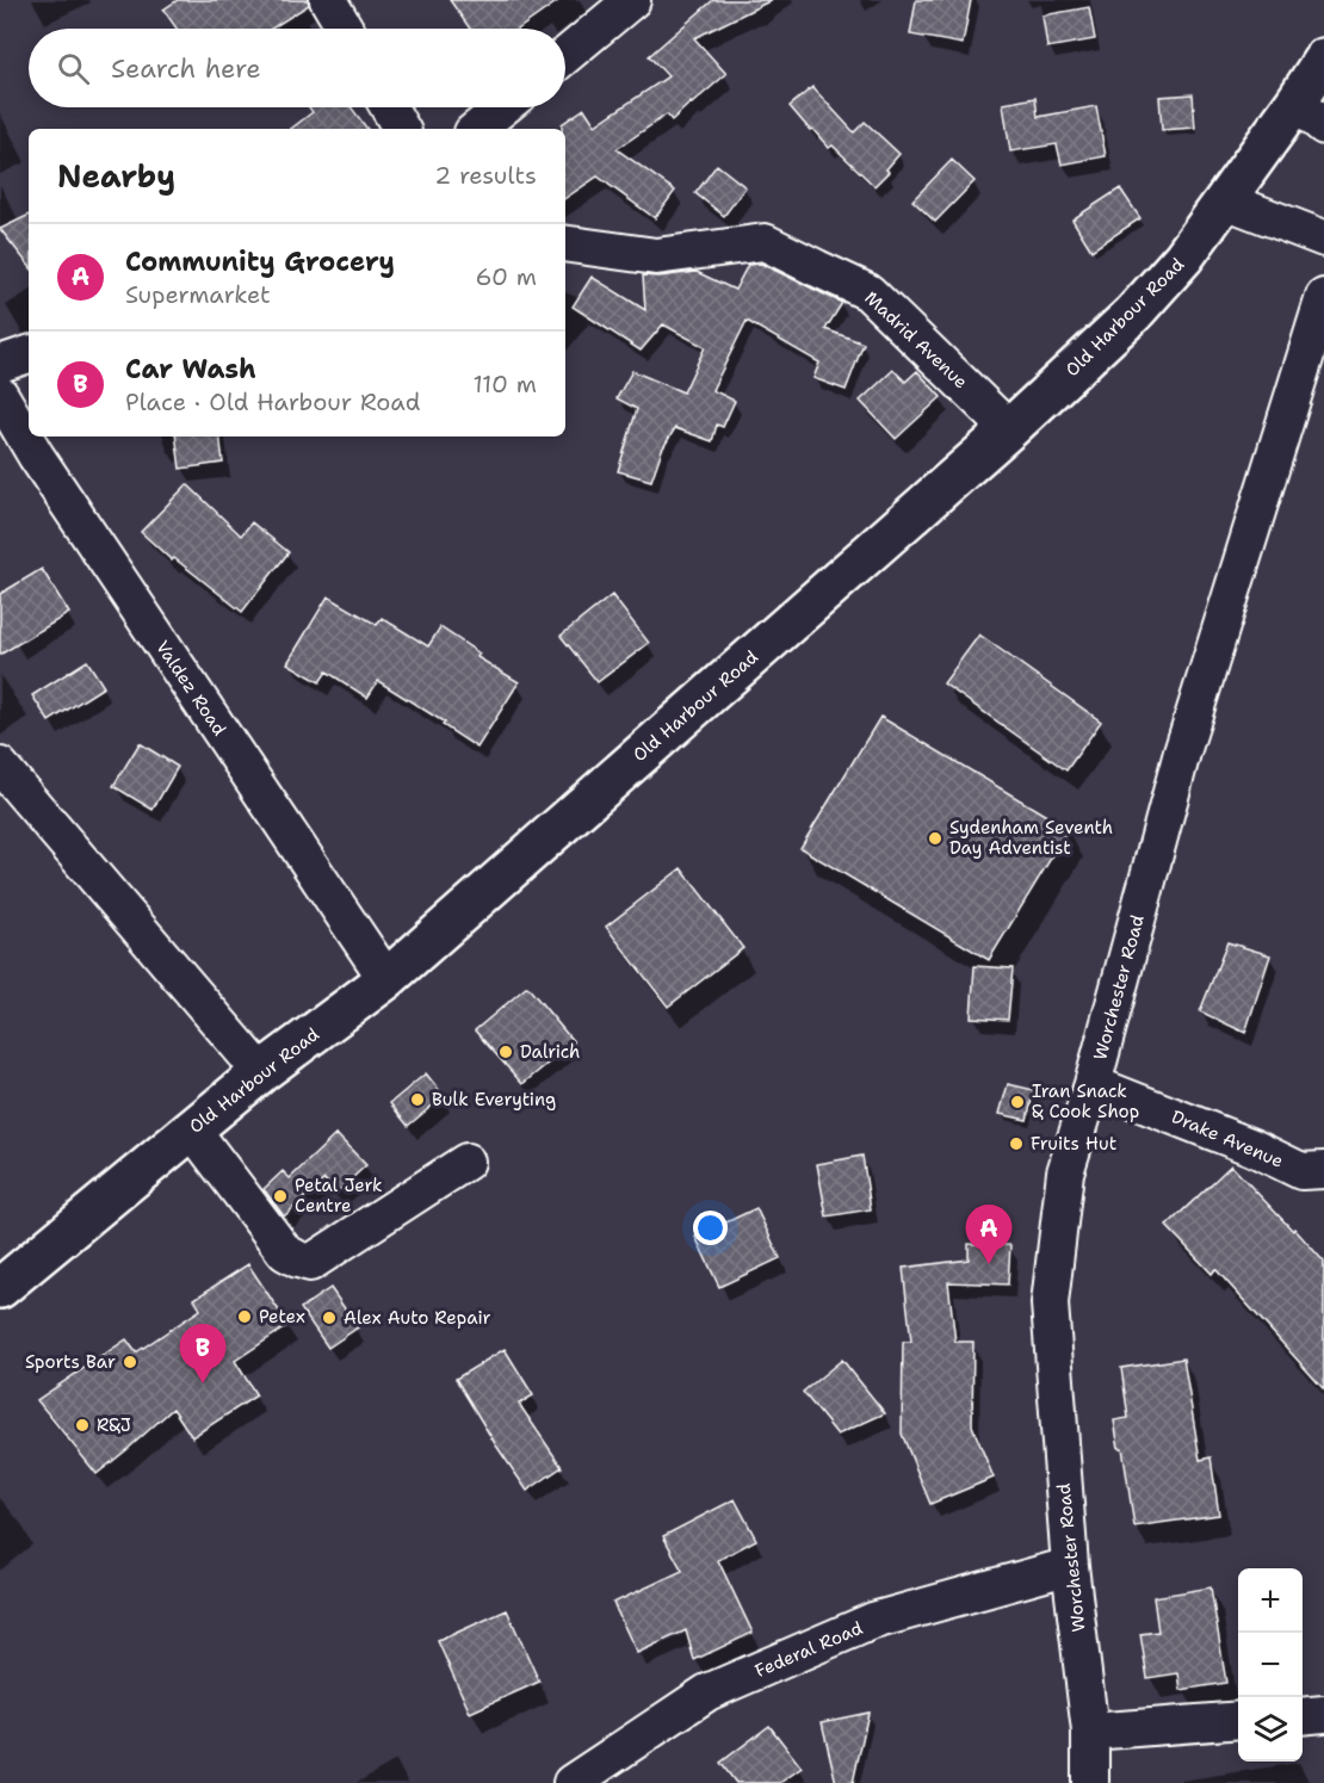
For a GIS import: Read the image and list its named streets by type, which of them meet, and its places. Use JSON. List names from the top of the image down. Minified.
{"streets":{"main road":["Old Harbour Road"],"street":["Madrid Avenue","Valdez Road","Worchester Road","Drake Avenue","Federal Road"]},"crossings":[["Old Harbour Road","Madrid Avenue"],["Old Harbour Road","Valdez Road"],["Worchester Road","Drake Avenue"],["Worchester Road","Federal Road"]],"places":["Sydenham Seventh Day Adventist","Dalrich","Bulk Everyting","Iran Snack & Cook Shop","Fruits Hut","Petal Jerk Centre","Petex","Alex Auto Repair","Sports Bar","R&J"],"page":{"search":"Search here","heading":["Nearby","2 results"],"list":[{"mark":"A","name":"Community Grocery","note":"Supermarket","value":"60 m"},{"mark":"B","name":"Car Wash","note":"Place · Old Harbour Road","value":"110 m"}],"pins":["A","B"],"map_buttons":["+","−"]}}
